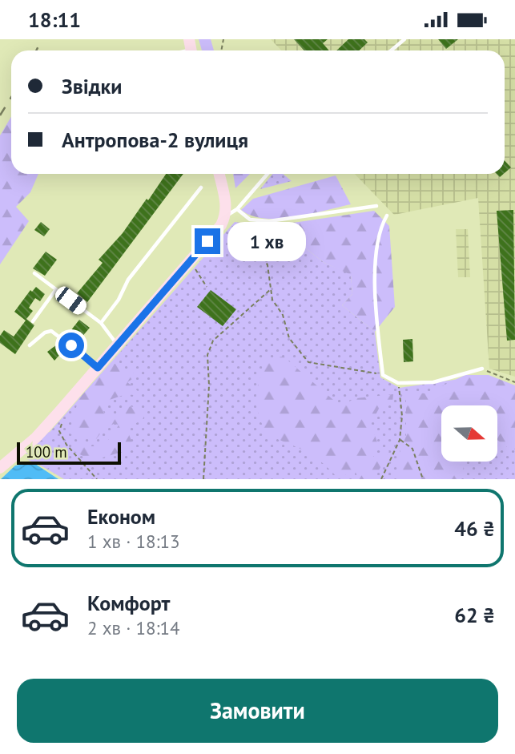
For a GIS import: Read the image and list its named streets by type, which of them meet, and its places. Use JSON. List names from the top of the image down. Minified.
{"scale_bar":"100 m","north":"right","page":{"status":"18:11","banner":["Звідки","Антропова-2 вулиця"],"bubble":"1 хв","scale":"100 m","list":[{"name":"Економ","note":"1 хв · 18:13","value":"46 ₴"},{"name":"Комфорт","note":"2 хв · 18:14","value":"62 ₴"}],"buttons":"Замовити"}}
